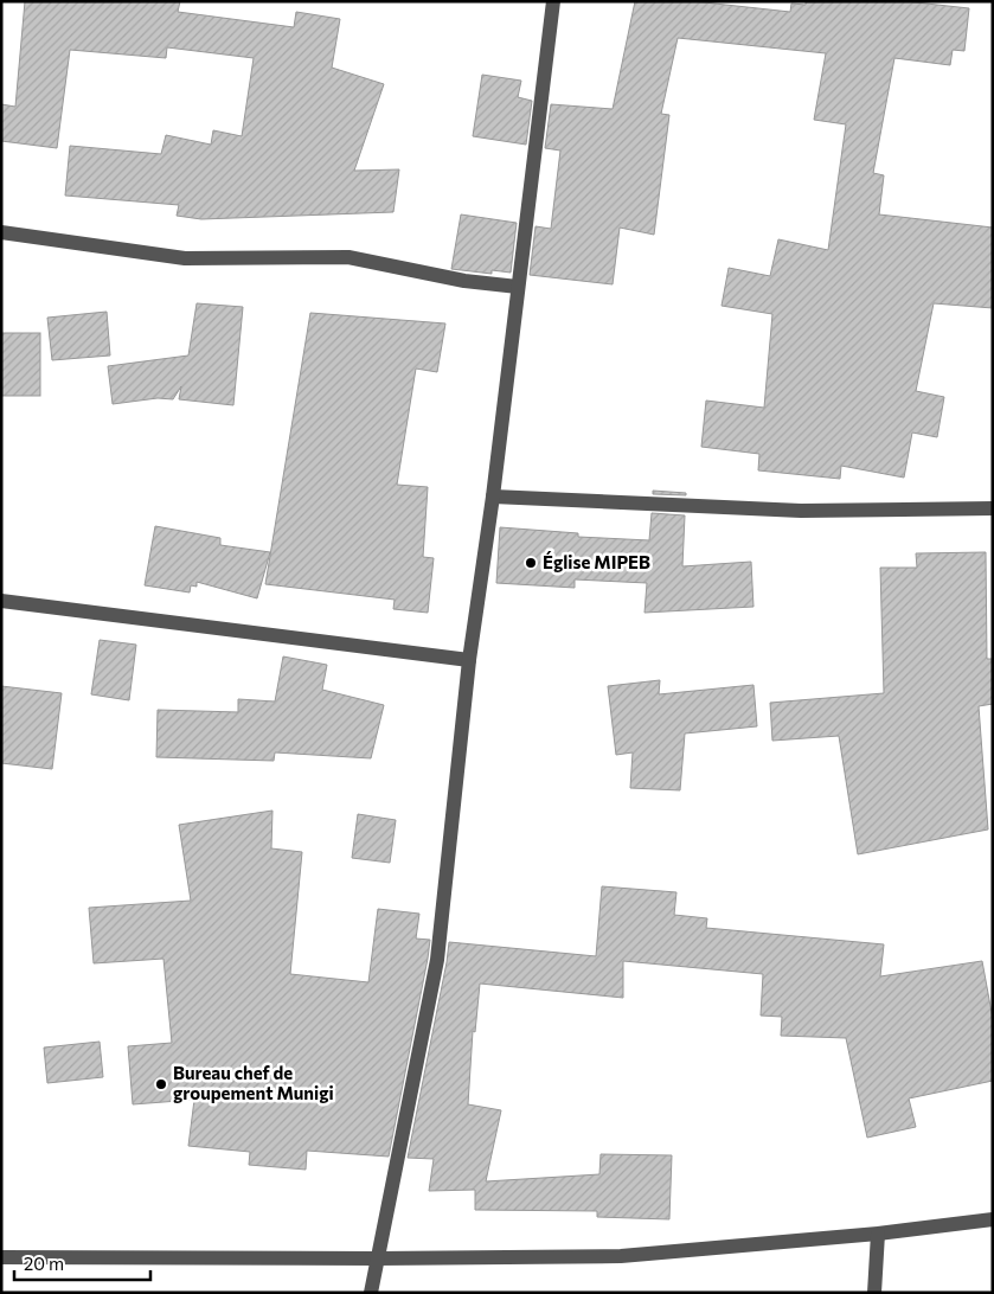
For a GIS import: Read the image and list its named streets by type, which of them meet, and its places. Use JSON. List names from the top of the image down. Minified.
{"places":["Église MIPEB","Bureau chef de groupement Munigi"],"scale_bar":"20 m"}
